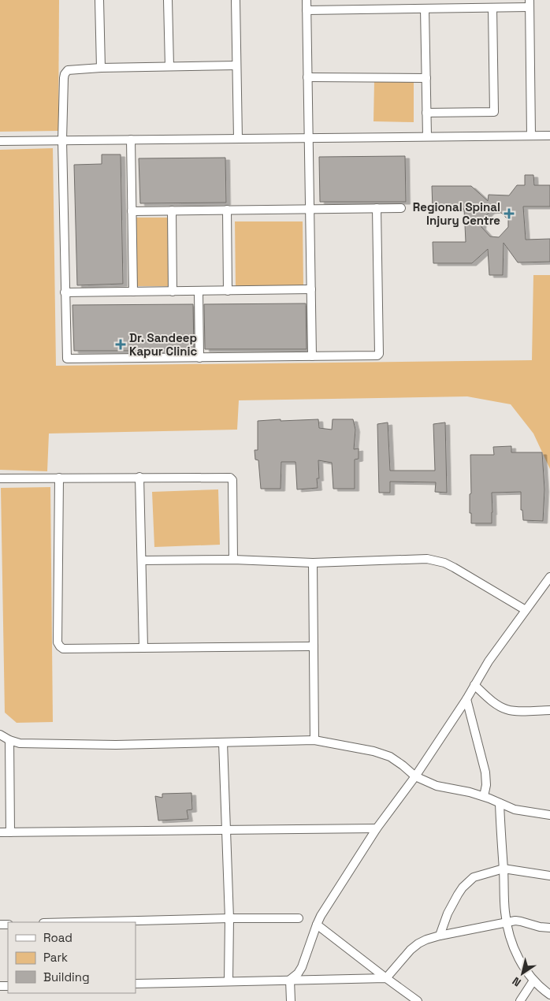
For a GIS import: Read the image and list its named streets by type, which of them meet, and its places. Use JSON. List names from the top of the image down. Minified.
{"places":{"health":["Regional Spinal Injury Centre","Dr. Sandeep Kapur Clinic"]},"legend":["Road","Park","Building"],"north":"bottom left"}
